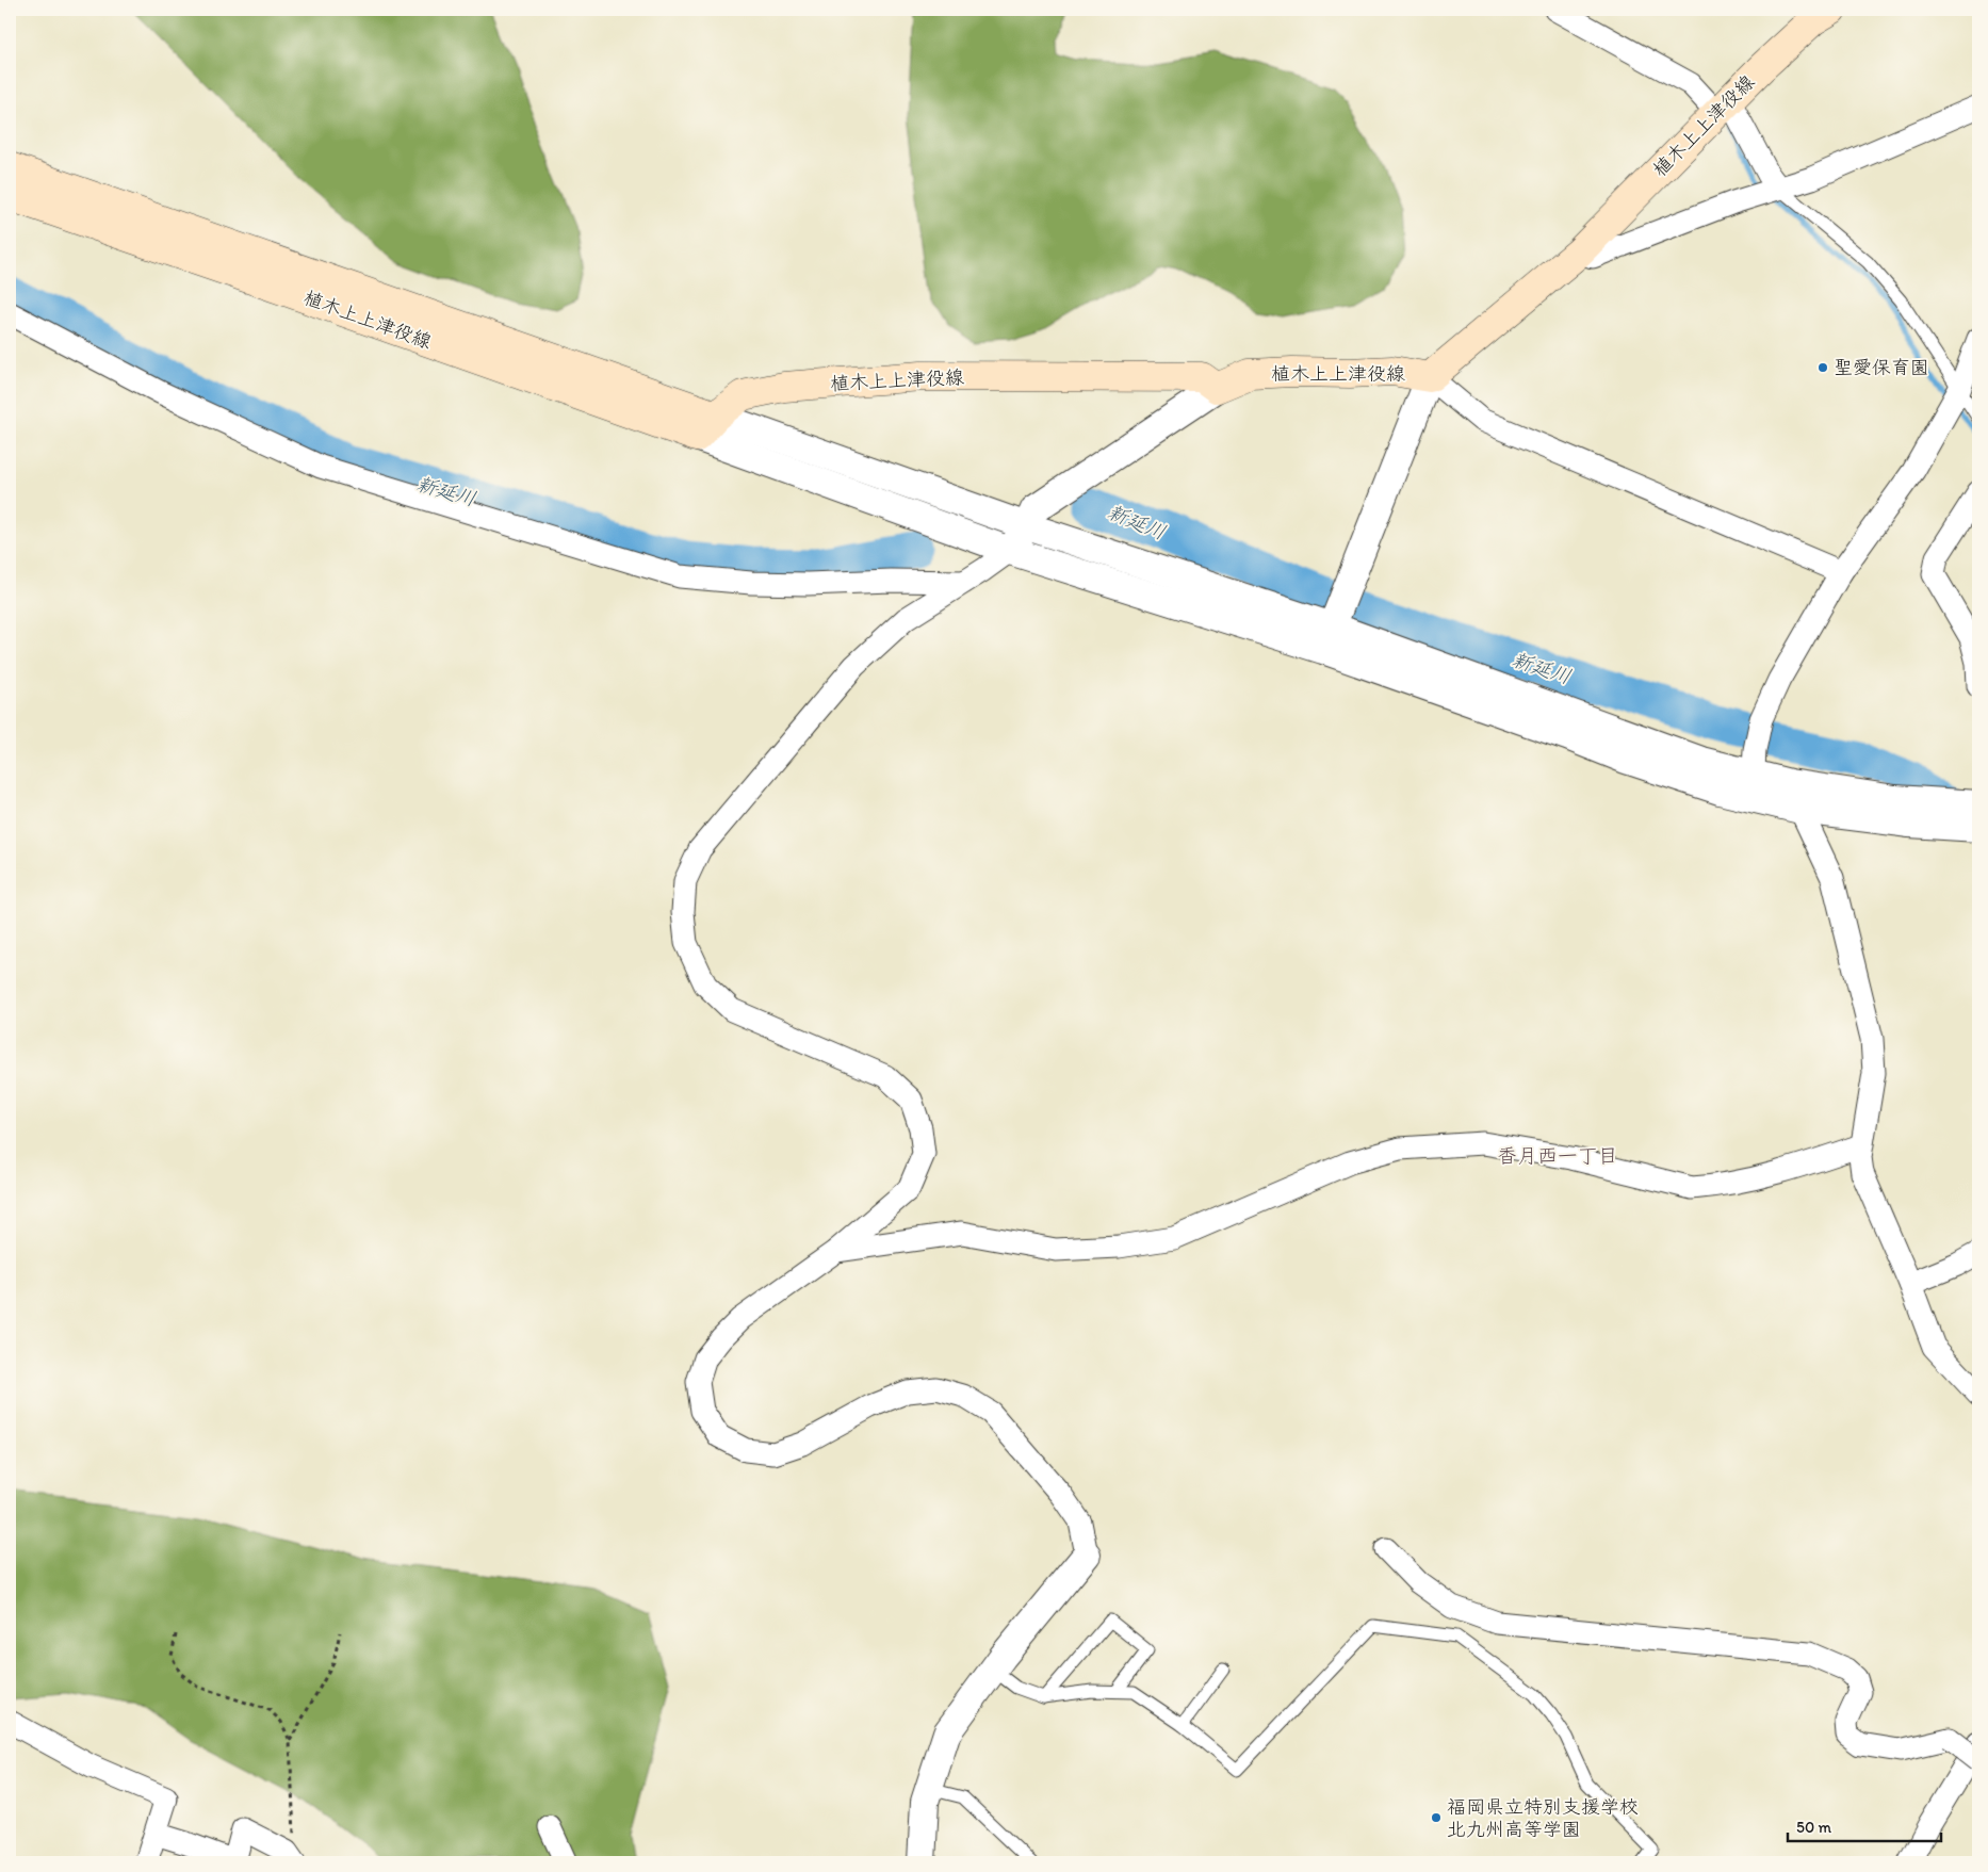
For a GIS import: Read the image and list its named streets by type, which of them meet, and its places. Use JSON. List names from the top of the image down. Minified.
{"streets":{"main road":["植木上上津役線"]},"districts":["香月西一丁目"],"water":["新延川"],"places":["聖愛保育園","福岡県立特別支援学校 北九州高等学園"],"scale_bar":"50 m"}
